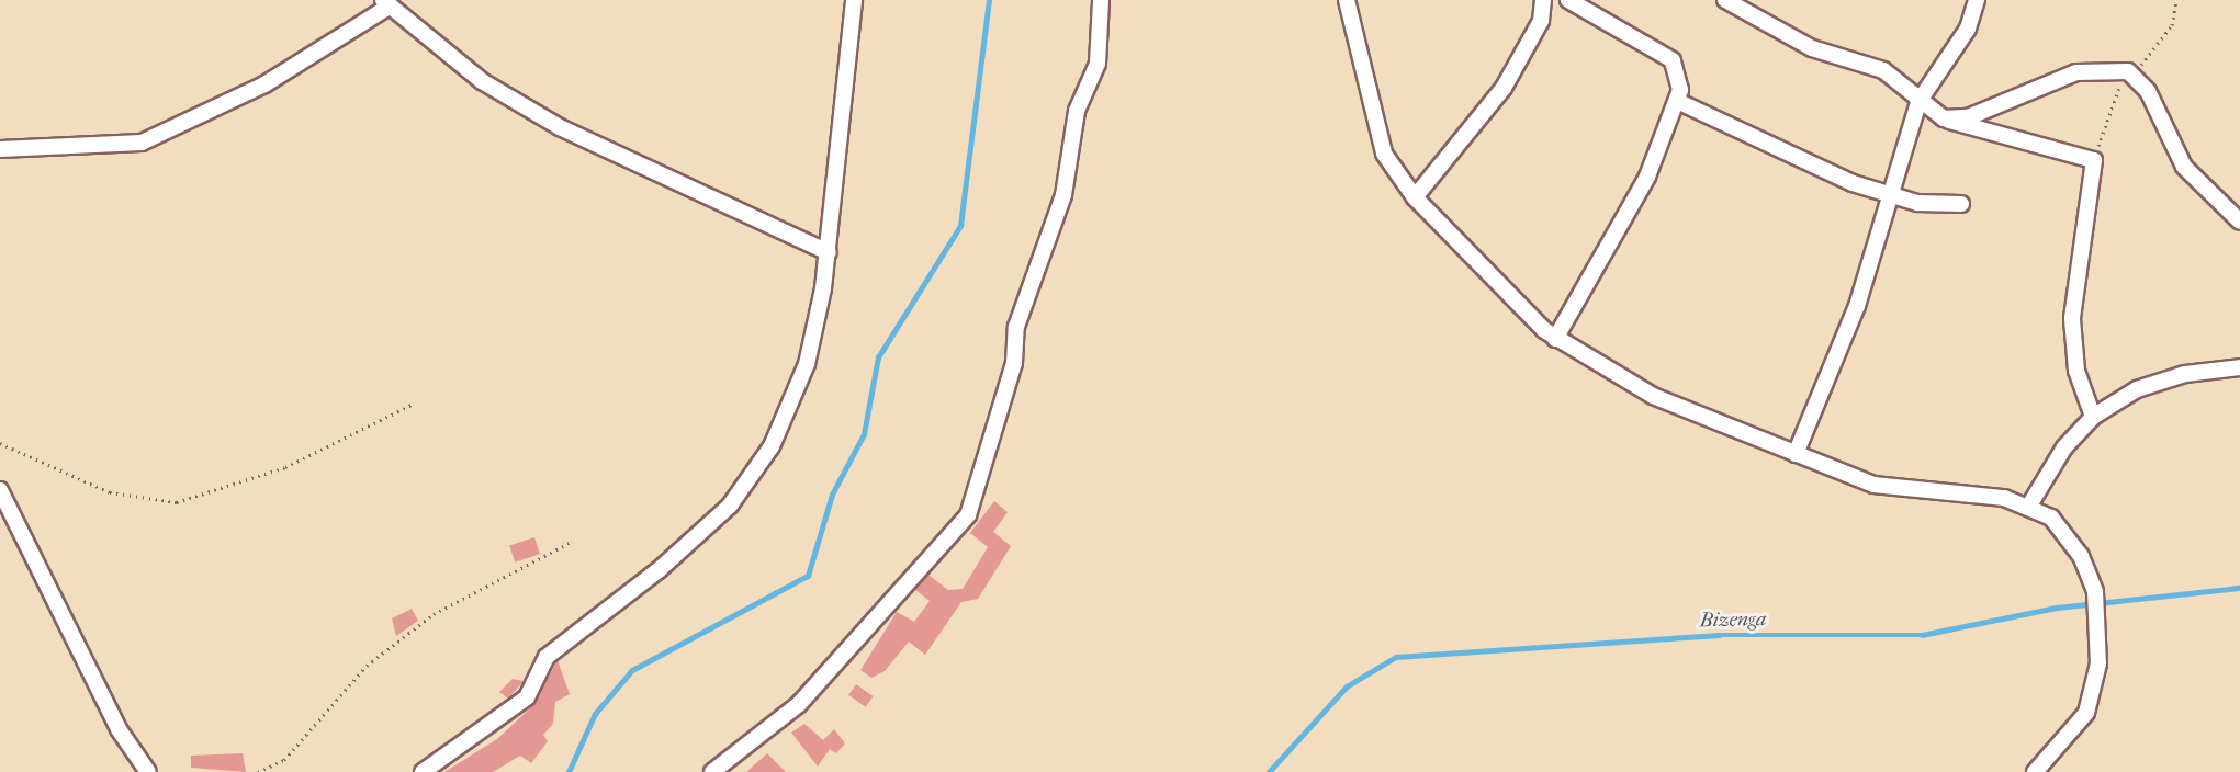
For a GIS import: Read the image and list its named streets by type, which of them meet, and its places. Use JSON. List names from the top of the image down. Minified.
{"water":["Bizenga"]}
